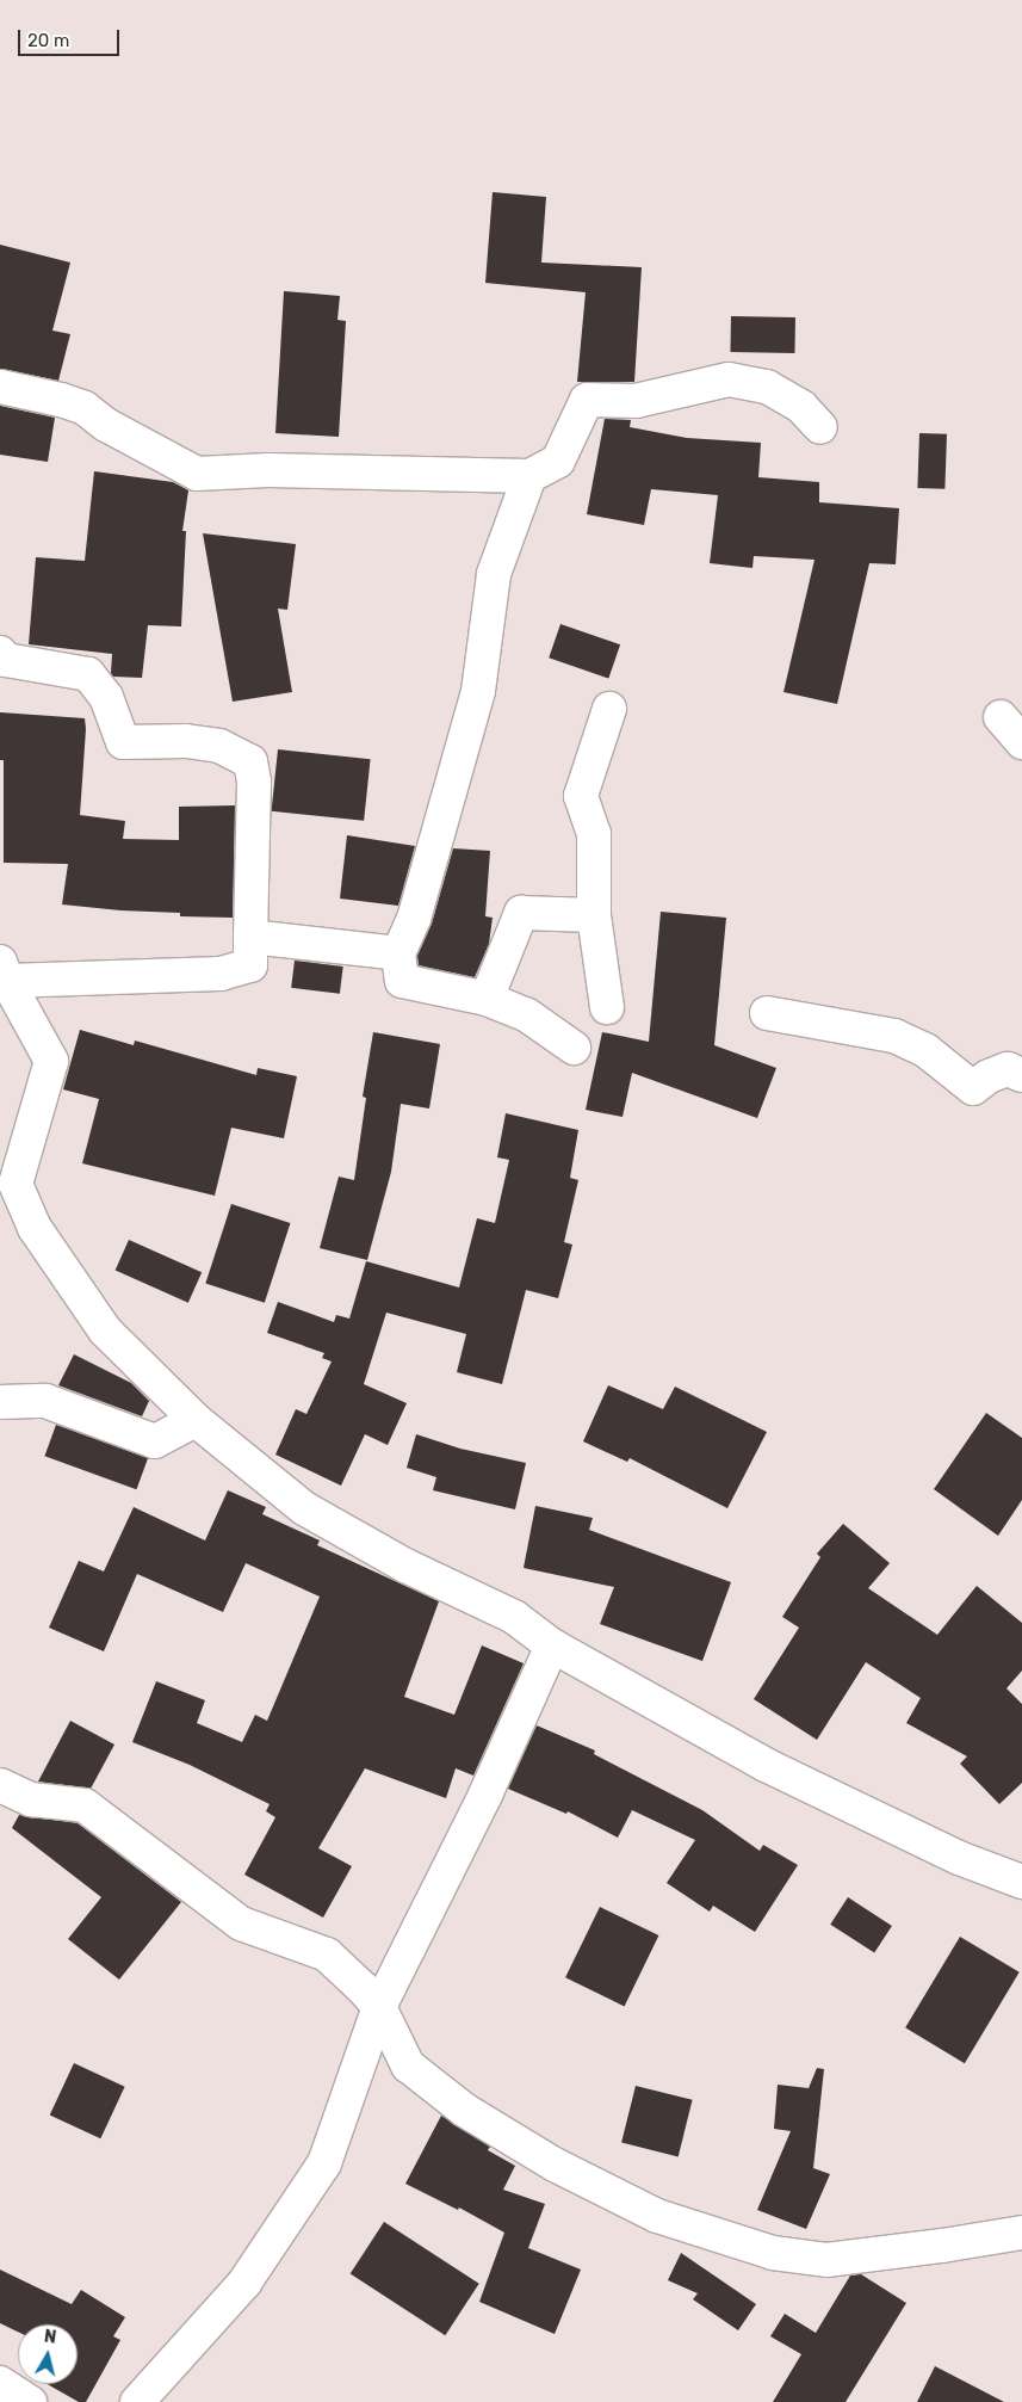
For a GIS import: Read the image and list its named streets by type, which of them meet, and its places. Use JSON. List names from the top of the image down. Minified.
{"scale_bar":"20 m","north":"top"}
